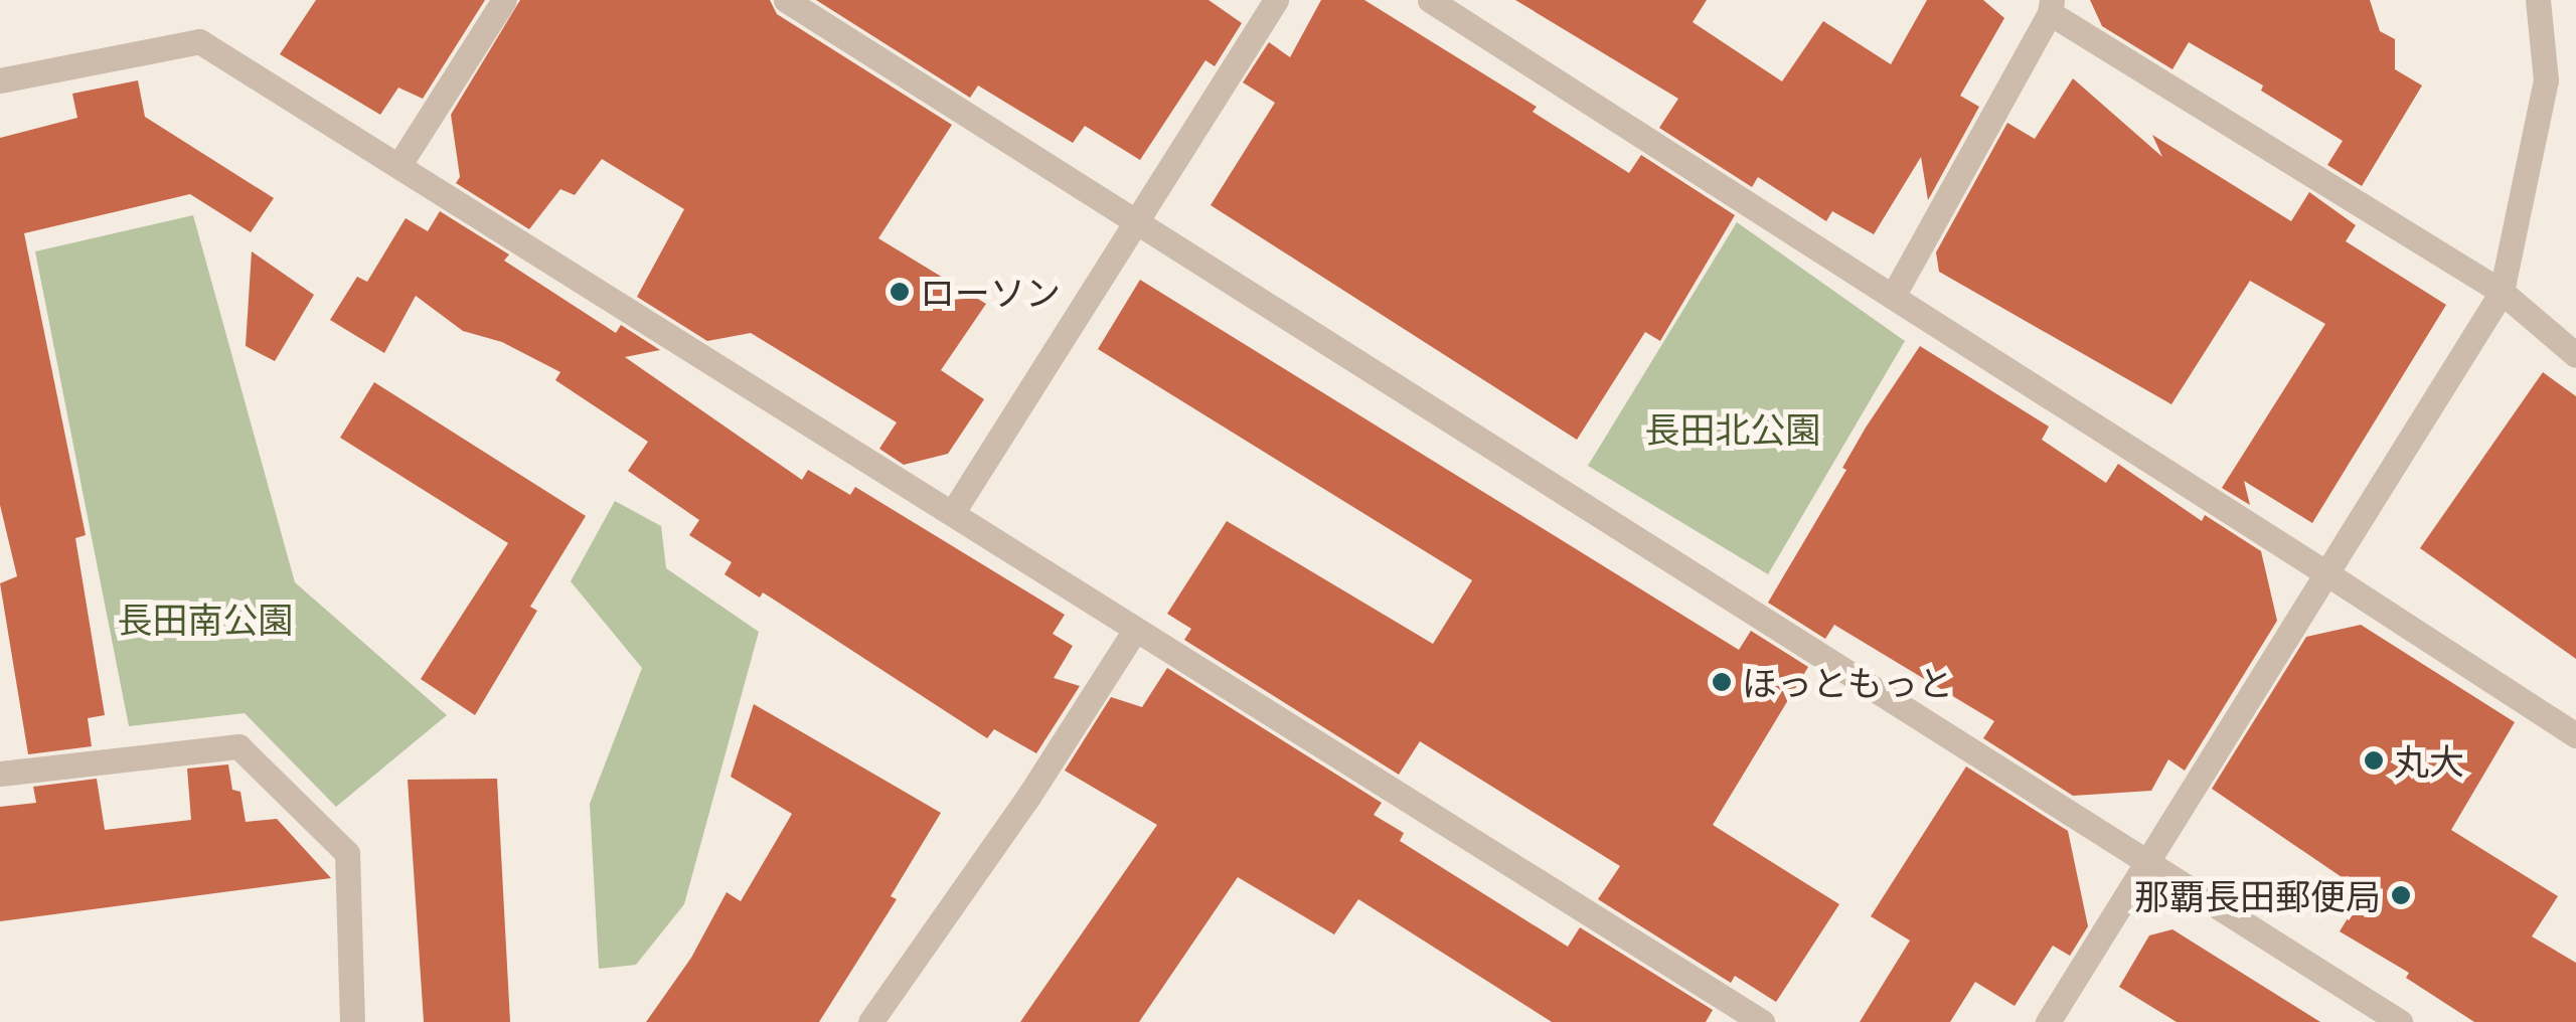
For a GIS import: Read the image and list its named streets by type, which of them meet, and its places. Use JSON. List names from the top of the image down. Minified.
{"parks":["長田北公園","長田南公園"],"places":["ローソン","ほっともっと","丸大","那覇長田郵便局"]}
